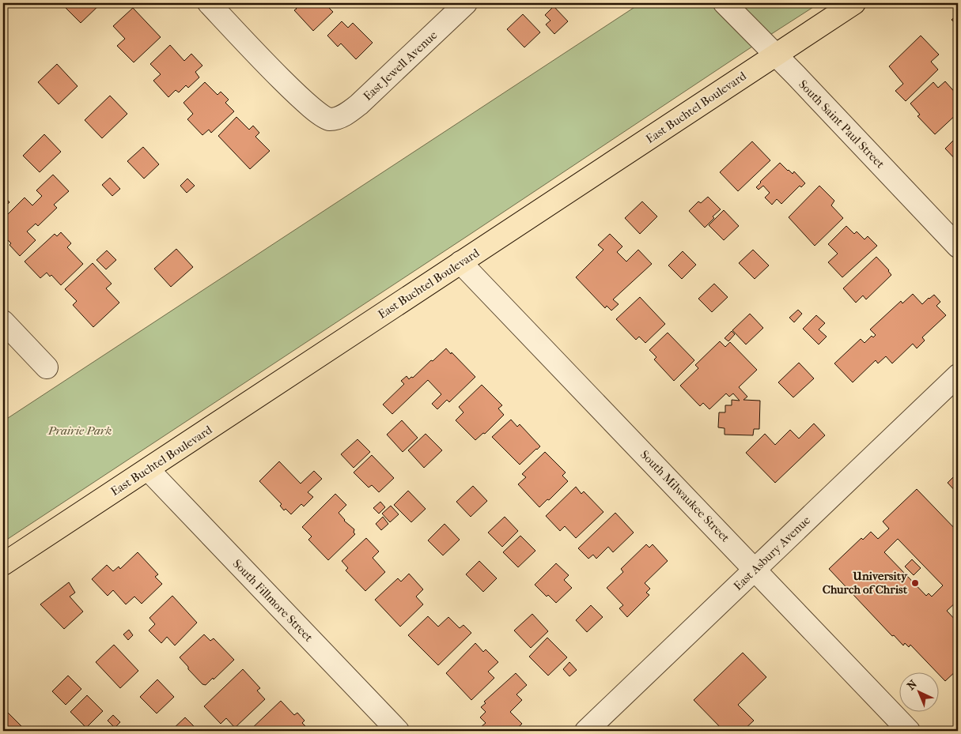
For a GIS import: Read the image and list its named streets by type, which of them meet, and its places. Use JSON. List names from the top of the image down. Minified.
{"streets":{"main road":["East Buchtel Boulevard"],"street":["East Jewell Avenue","South Saint Paul Street","South Milwaukee Street","East Asbury Avenue","South Fillmore Street"]},"crossings":[["East Buchtel Boulevard","South Saint Paul Street"],["East Buchtel Boulevard","South Milwaukee Street"],["East Buchtel Boulevard","South Fillmore Street"],["South Milwaukee Street","East Asbury Avenue"]],"parks":["Prairie Park"],"places":["University Church of Christ"],"north":"top left"}
